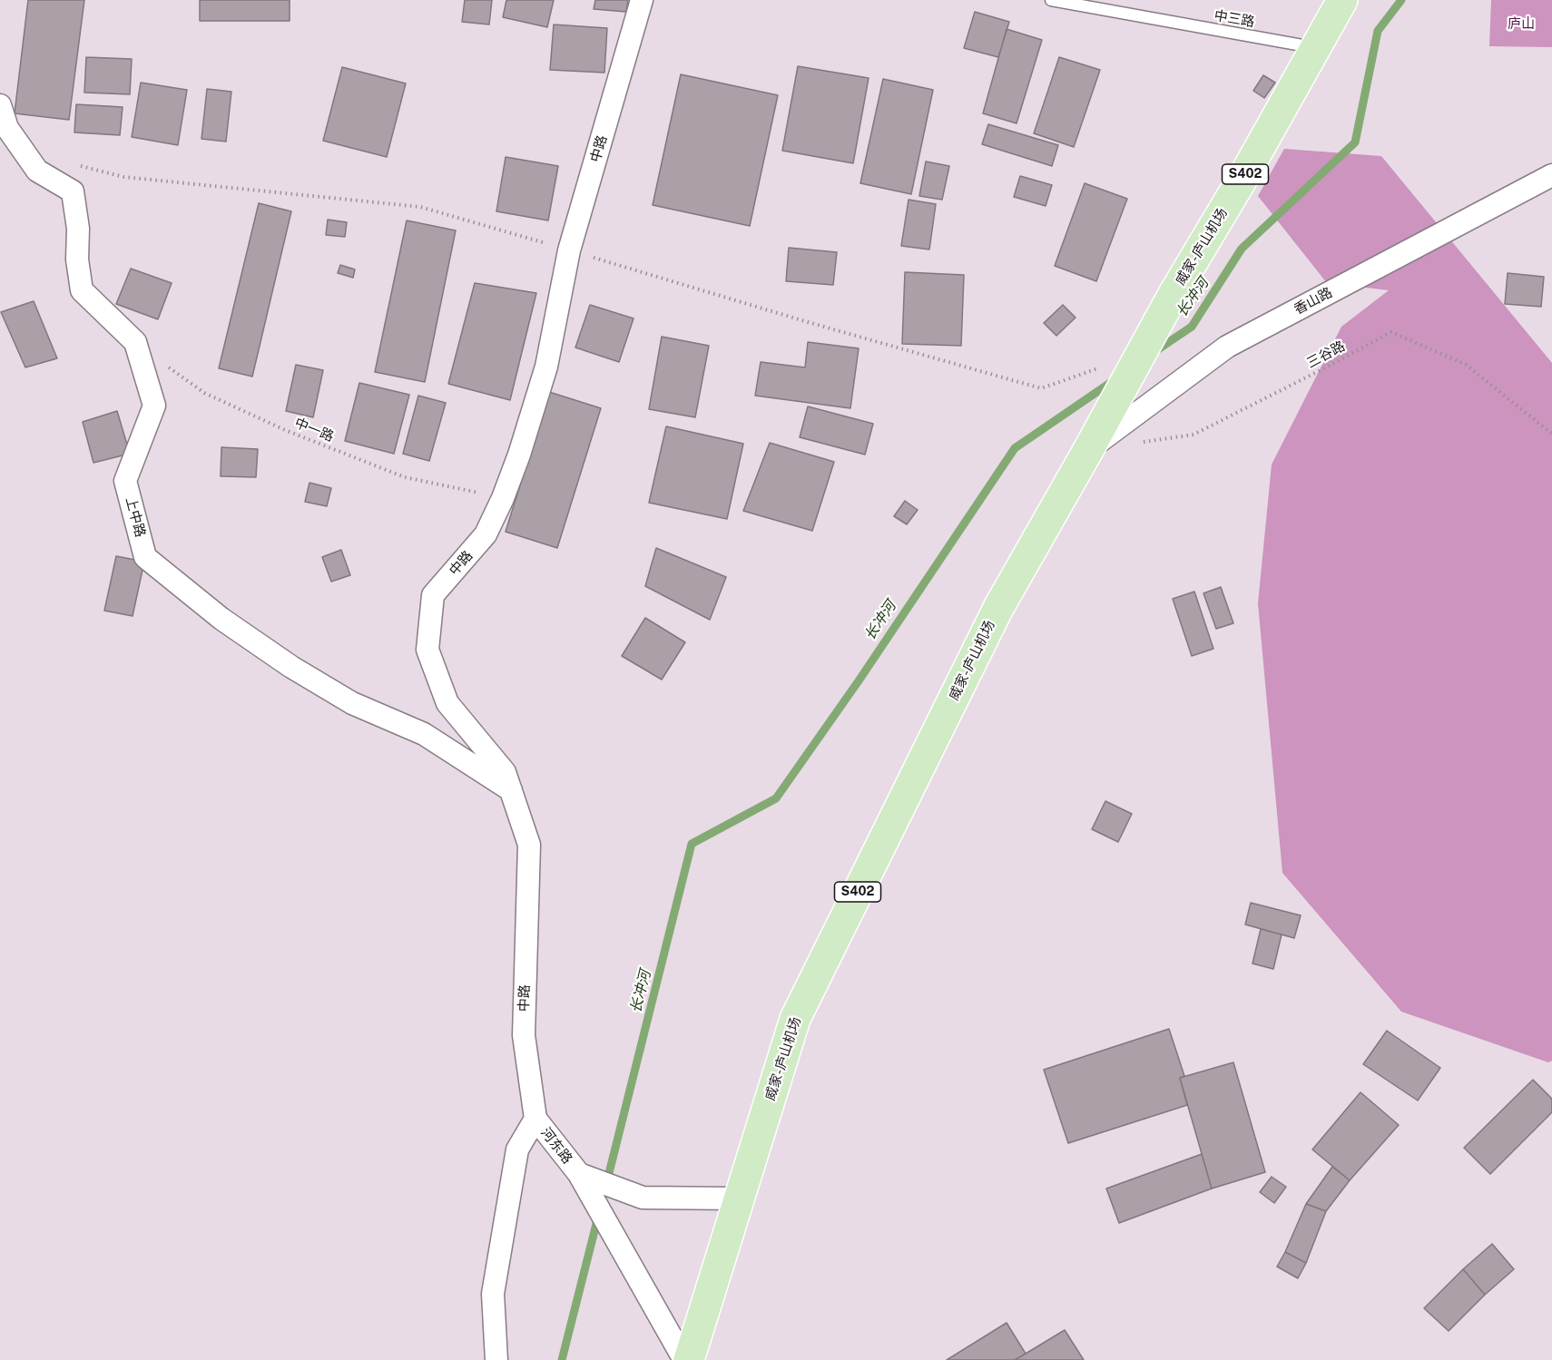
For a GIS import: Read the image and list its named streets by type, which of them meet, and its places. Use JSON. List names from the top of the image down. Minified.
{"streets":{"main road":["S402","威家-庐山机场"],"street":["中路","香山路","上中路","河东路"],"lane":["中三路"],"path":["三谷路","中一路"]},"crossings":[["中三路","威家-庐山机场"],["中路","中一路"],["中路","上中路"],["中路","河东路"],["威家-庐山机场","香山路"],["中一路","上中路"]],"water":["长冲河"],"parks":["庐山"]}
